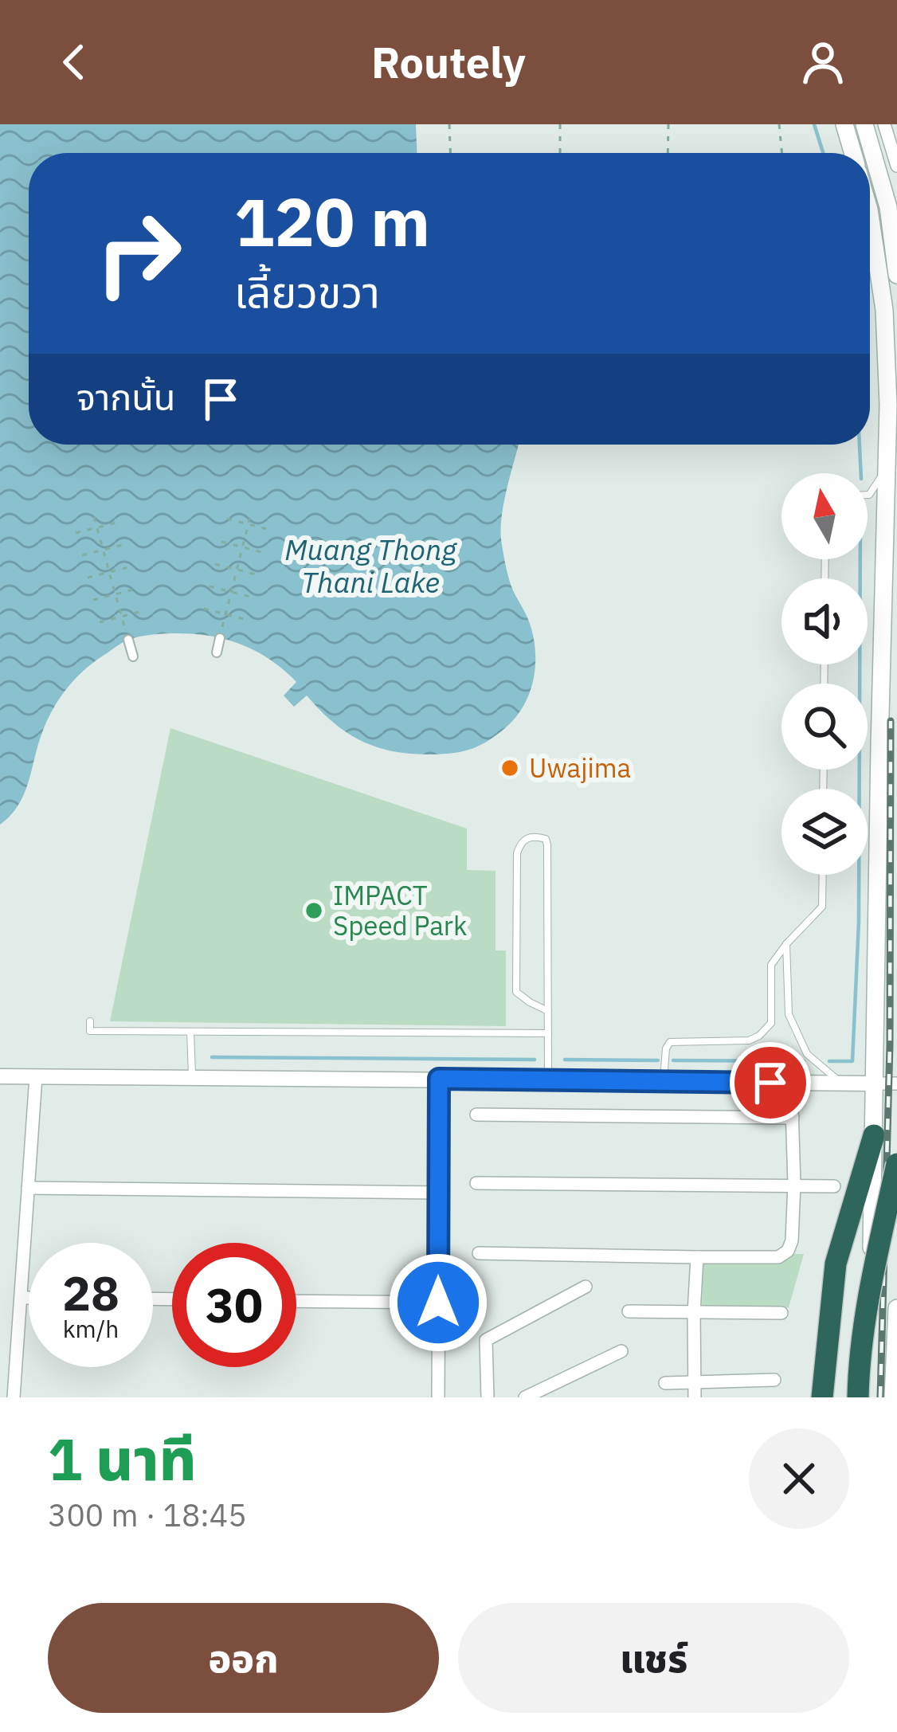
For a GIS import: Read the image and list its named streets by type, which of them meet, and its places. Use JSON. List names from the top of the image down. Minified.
{"water":["Muang Thong Thani Lake"],"places":["Uwajima","IMPACT Speed Park"],"north":"top","page":{"header":"Routely","turn":["120 m","เลี้ยวขวา"],"then":"จากนั้น","speed":"28 km/h","limit":"30","heading":["1 นาที","300 m · 18:45"],"buttons":["ออก","แชร์"]}}
